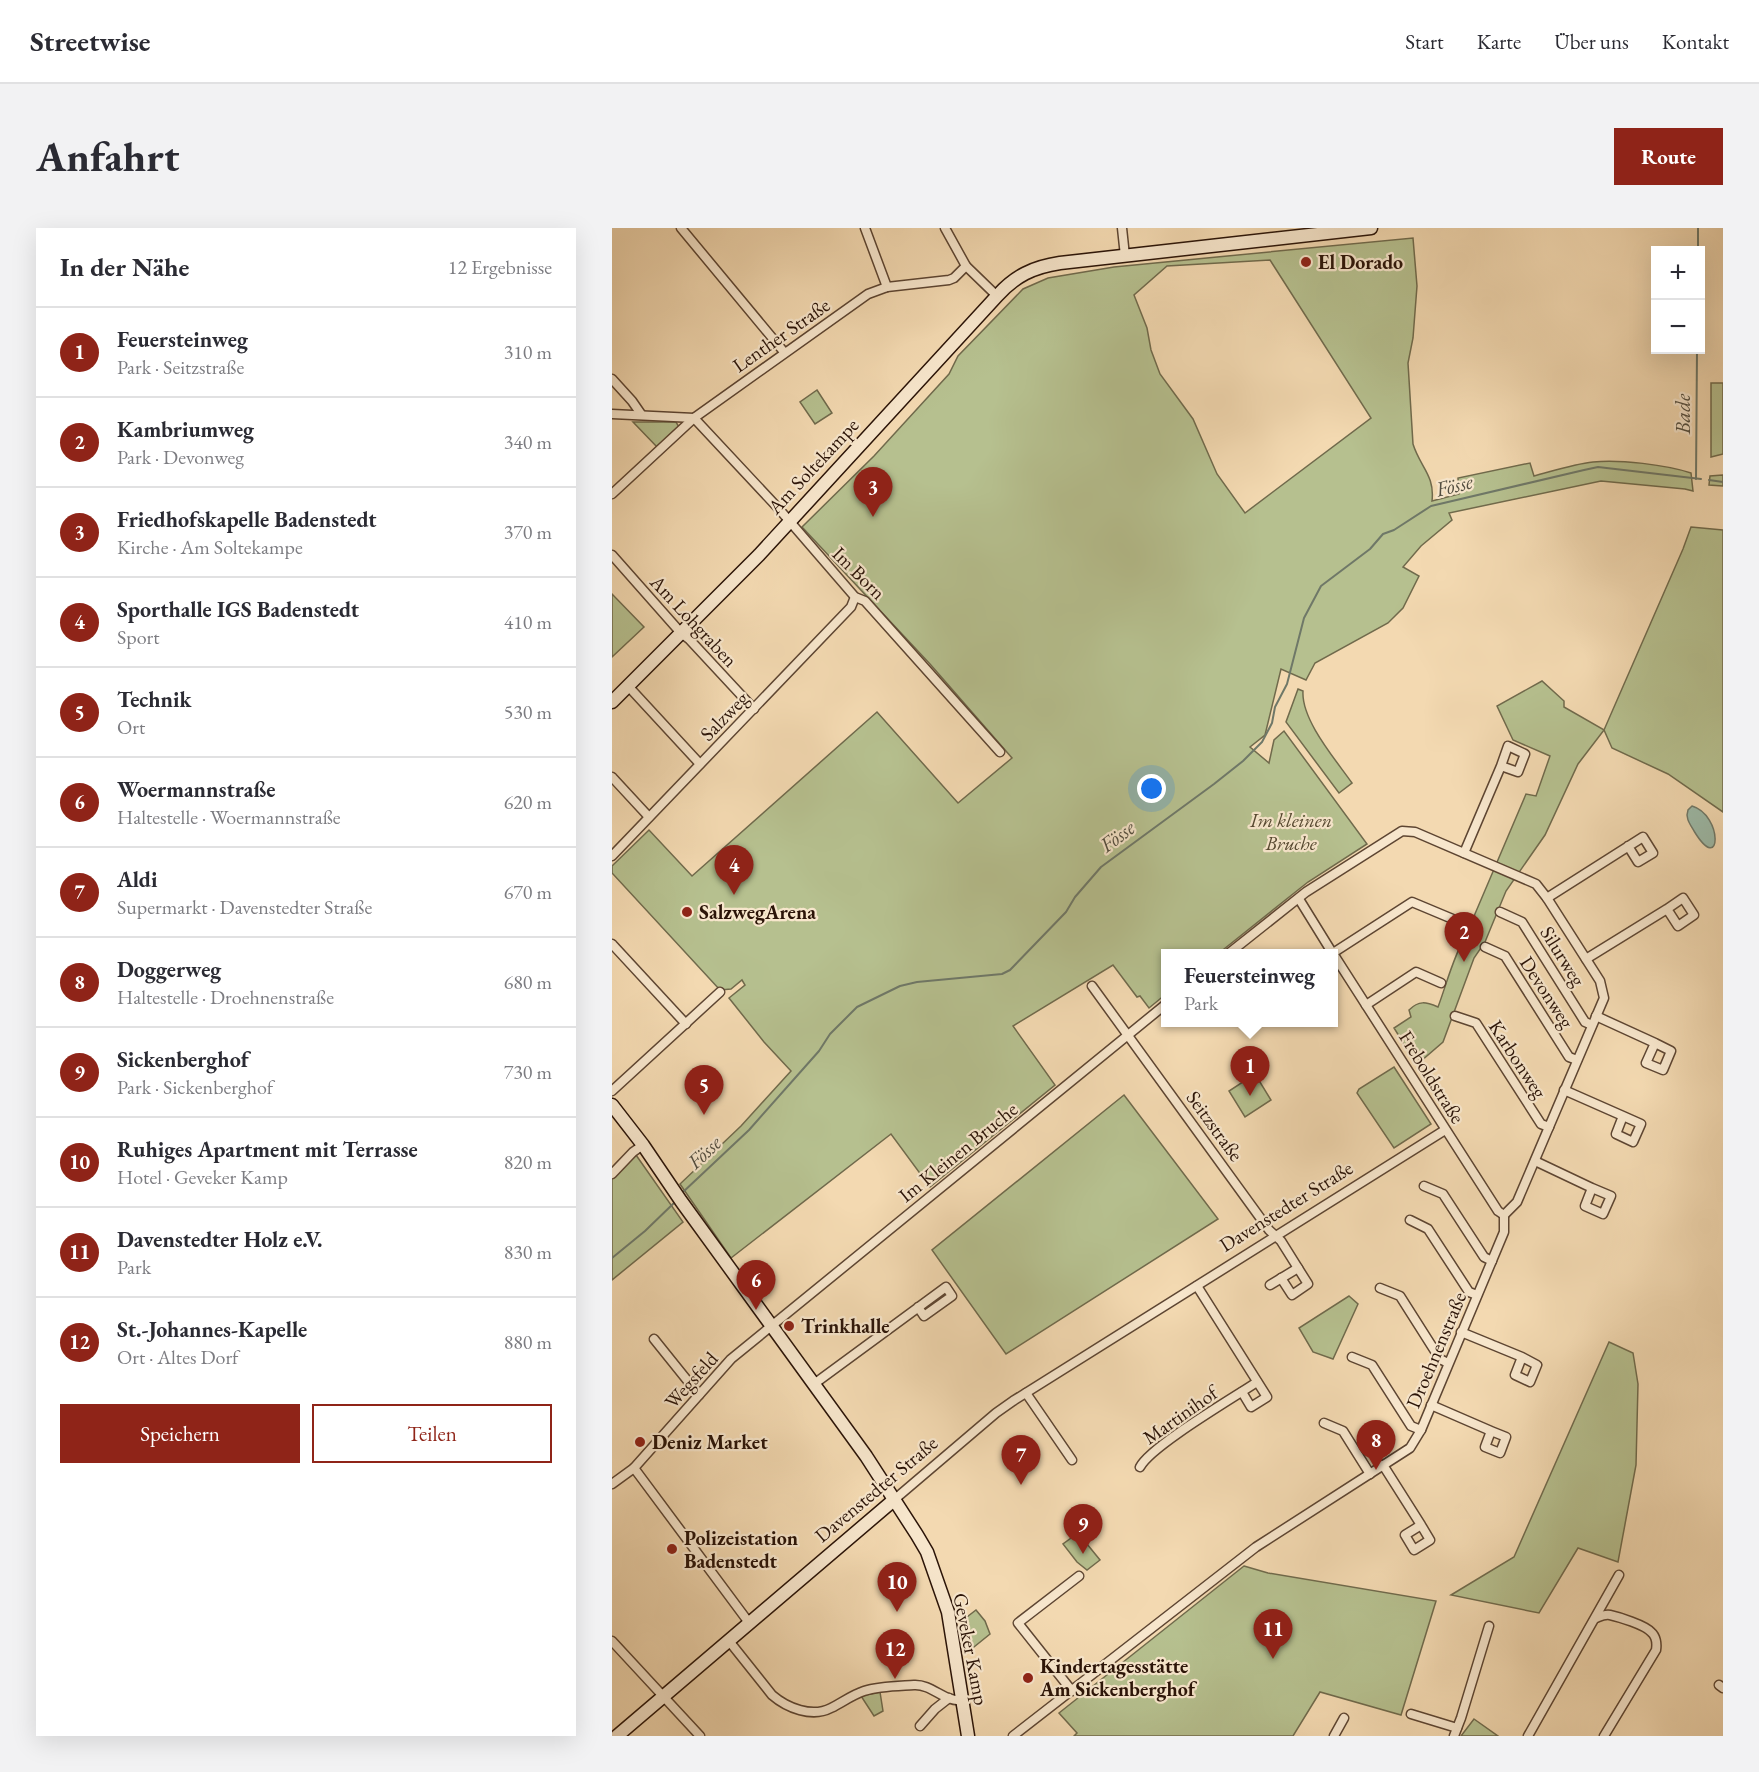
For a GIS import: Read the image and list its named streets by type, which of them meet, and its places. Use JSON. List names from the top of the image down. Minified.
{"streets":{"street":["Lenther Straße","Am Soltekampe","Im Born","Am Lohgraben","Salzweg","Silurweg","Devonweg","Karbonweg","Freboldstraße","Seitzstraße","Im Kleinen Bruche","Davenstedter Straße","Droehnenstraße","Wegsfeld","Martinihof","Geveker Kamp"]},"crossings":[["Lenther Straße","Im Born"],["Am Soltekampe","Im Born"],["Am Soltekampe","Am Lohgraben"],["Im Born","Salzweg"],["Am Lohgraben","Salzweg"],["Silurweg","Droehnenstraße"],["Devonweg","Droehnenstraße"],["Karbonweg","Droehnenstraße"],["Freboldstraße","Davenstedter Straße"],["Freboldstraße","Droehnenstraße"],["Seitzstraße","Im Kleinen Bruche"],["Seitzstraße","Davenstedter Straße"],["Im Kleinen Bruche","Wegsfeld"],["Im Kleinen Bruche","Geveker Kamp"],["Davenstedter Straße","Geveker Kamp"],["Wegsfeld","Geveker Kamp"]],"water":["Bade","Fösse"],"parks":["Im kleinen Bruche"],"places":["El Dorado","SalzwegArena","Trinkhalle","Deniz Market","Polizeistation Badenstedt","Kindertagesstätte Am Sickenberghof"],"page":{"header":"Streetwise","nav":["Start","Karte","Über uns","Kontakt"],"buttons":["Route",["Speichern","Teilen"]],"title":"Anfahrt","heading":["In der Nähe","12 Ergebnisse"],"map_buttons":["+","−"],"list":[{"mark":"1","name":"Feuersteinweg","note":"Park · Seitzstraße","value":"310 m"},{"mark":"2","name":"Kambriumweg","note":"Park · Devonweg","value":"340 m"},{"mark":"3","name":"Friedhofskapelle Badenstedt","note":"Kirche · Am Soltekampe","value":"370 m"},{"mark":"4","name":"Sporthalle IGS Badenstedt","note":"Sport","value":"410 m"},{"mark":"5","name":"Technik","note":"Ort","value":"530 m"},{"mark":"6","name":"Woermannstraße","note":"Haltestelle · Woermannstraße","value":"620 m"},{"mark":"7","name":"Aldi","note":"Supermarkt · Davenstedter Straße","value":"670 m"},{"mark":"8","name":"Doggerweg","note":"Haltestelle · Droehnenstraße","value":"680 m"},{"mark":"9","name":"Sickenberghof","note":"Park · Sickenberghof","value":"730 m"},{"mark":"10","name":"Ruhiges Apartment mit Terrasse","note":"Hotel · Geveker Kamp","value":"820 m"},{"mark":"11","name":"Davenstedter Holz e.V.","note":"Park","value":"830 m"},{"mark":"12","name":"St.-Johannes-Kapelle","note":"Ort · Altes Dorf","value":"880 m"}],"pins":["3","4","2","1","5","6","8","7","9","10","11","12"],"popup":["Feuersteinweg","Park"]}}
